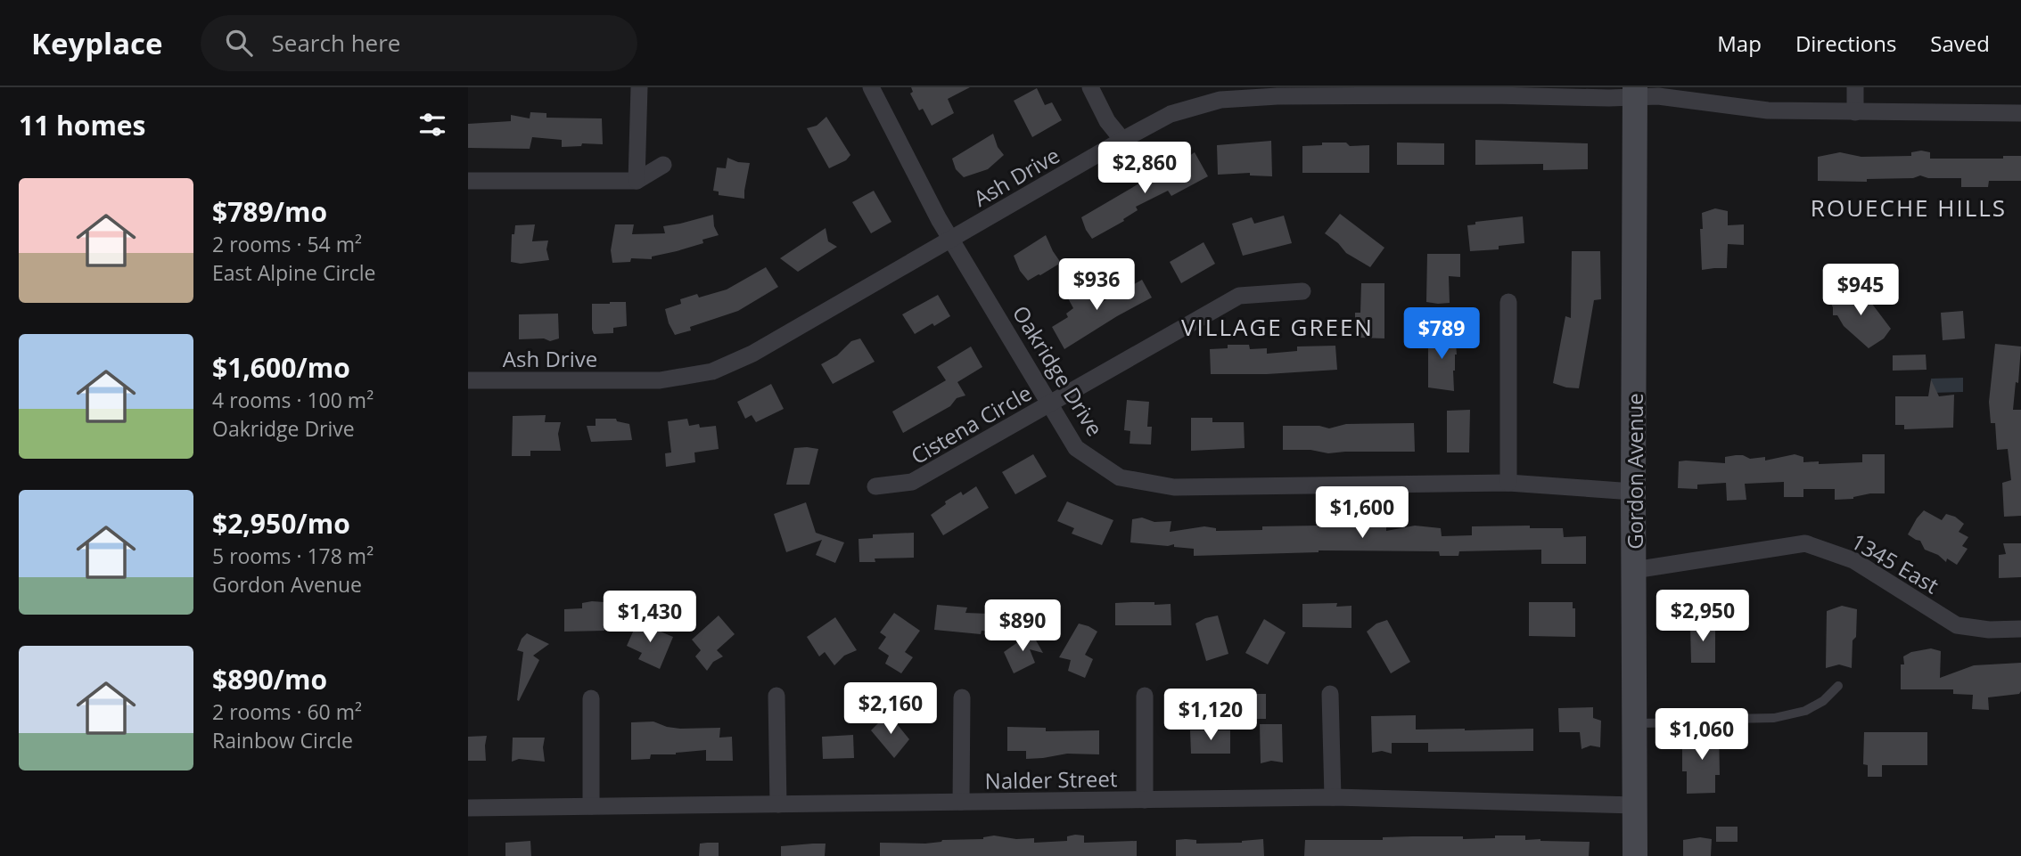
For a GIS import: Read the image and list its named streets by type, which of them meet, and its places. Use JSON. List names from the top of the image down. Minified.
{"streets":{"main road":["Gordon Avenue"],"street":["Ash Drive","Oakridge Drive","Cistena Circle","1345 East","Nalder Street"]},"crossings":[["Ash Drive","Oakridge Drive"],["Ash Drive","Gordon Avenue"],["Oakridge Drive","Cistena Circle"],["Oakridge Drive","Gordon Avenue"],["Gordon Avenue","1345 East"],["Gordon Avenue","Nalder Street"]],"districts":["ROUECHE HILLS","VILLAGE GREEN"],"page":{"header":"Keyplace","search":"Search here","nav":["Map","Directions","Saved"],"heading":"11 homes","price":["$2,860","$936","$945","$789","$1,600","$2,950","$1,430","$890","$2,160","$1,120","$1,060"],"list":[{"name":"$789/mo","note":"2 rooms · 54 m² · East Alpine Circle"},{"name":"$1,600/mo","note":"4 rooms · 100 m² · Oakridge Drive"},{"name":"$2,950/mo","note":"5 rooms · 178 m² · Gordon Avenue"},{"name":"$890/mo","note":"2 rooms · 60 m² · Rainbow Circle"}]}}
